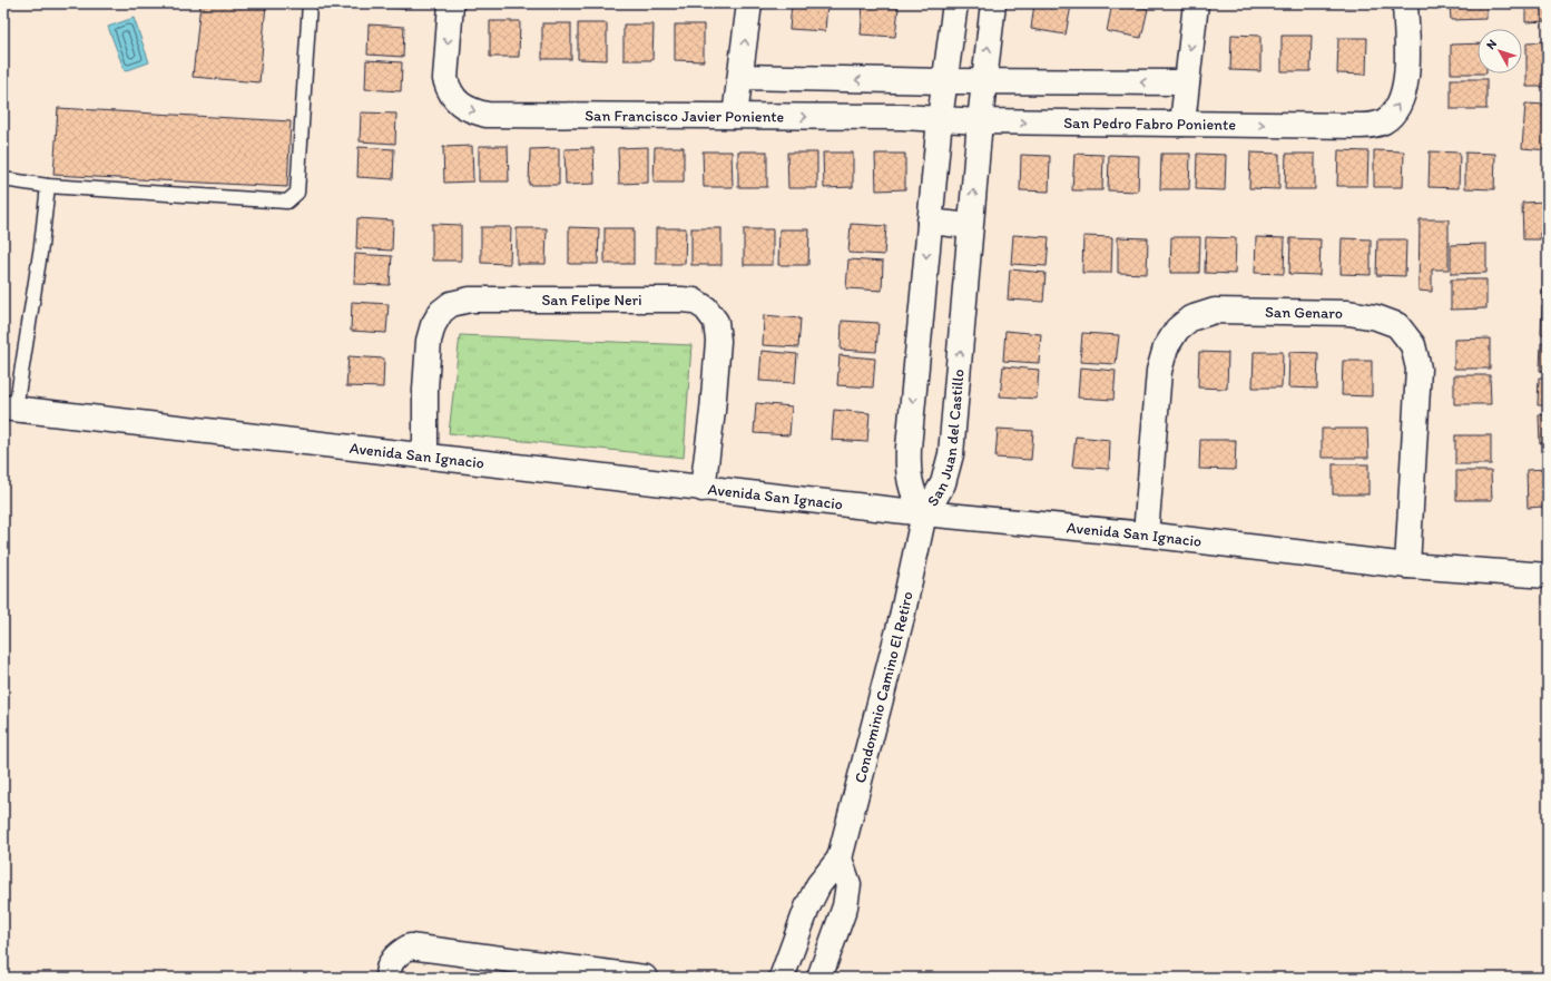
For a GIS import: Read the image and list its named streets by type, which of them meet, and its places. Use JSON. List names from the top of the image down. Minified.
{"streets":{"street":["San Francisco Javier Poniente","San Pedro Fabro Poniente","San Felipe Neri","San Genaro","San Juan del Castillo","Avenida San Ignacio","Condominio Camino El Retiro"]},"crossings":[["San Francisco Javier Poniente","San Pedro Fabro Poniente"],["San Francisco Javier Poniente","San Juan del Castillo"],["San Pedro Fabro Poniente","San Juan del Castillo"],["San Felipe Neri","Avenida San Ignacio"],["San Genaro","Avenida San Ignacio"],["San Juan del Castillo","Avenida San Ignacio"],["San Juan del Castillo","Condominio Camino El Retiro"],["Avenida San Ignacio","Condominio Camino El Retiro"]],"north":"top left"}
